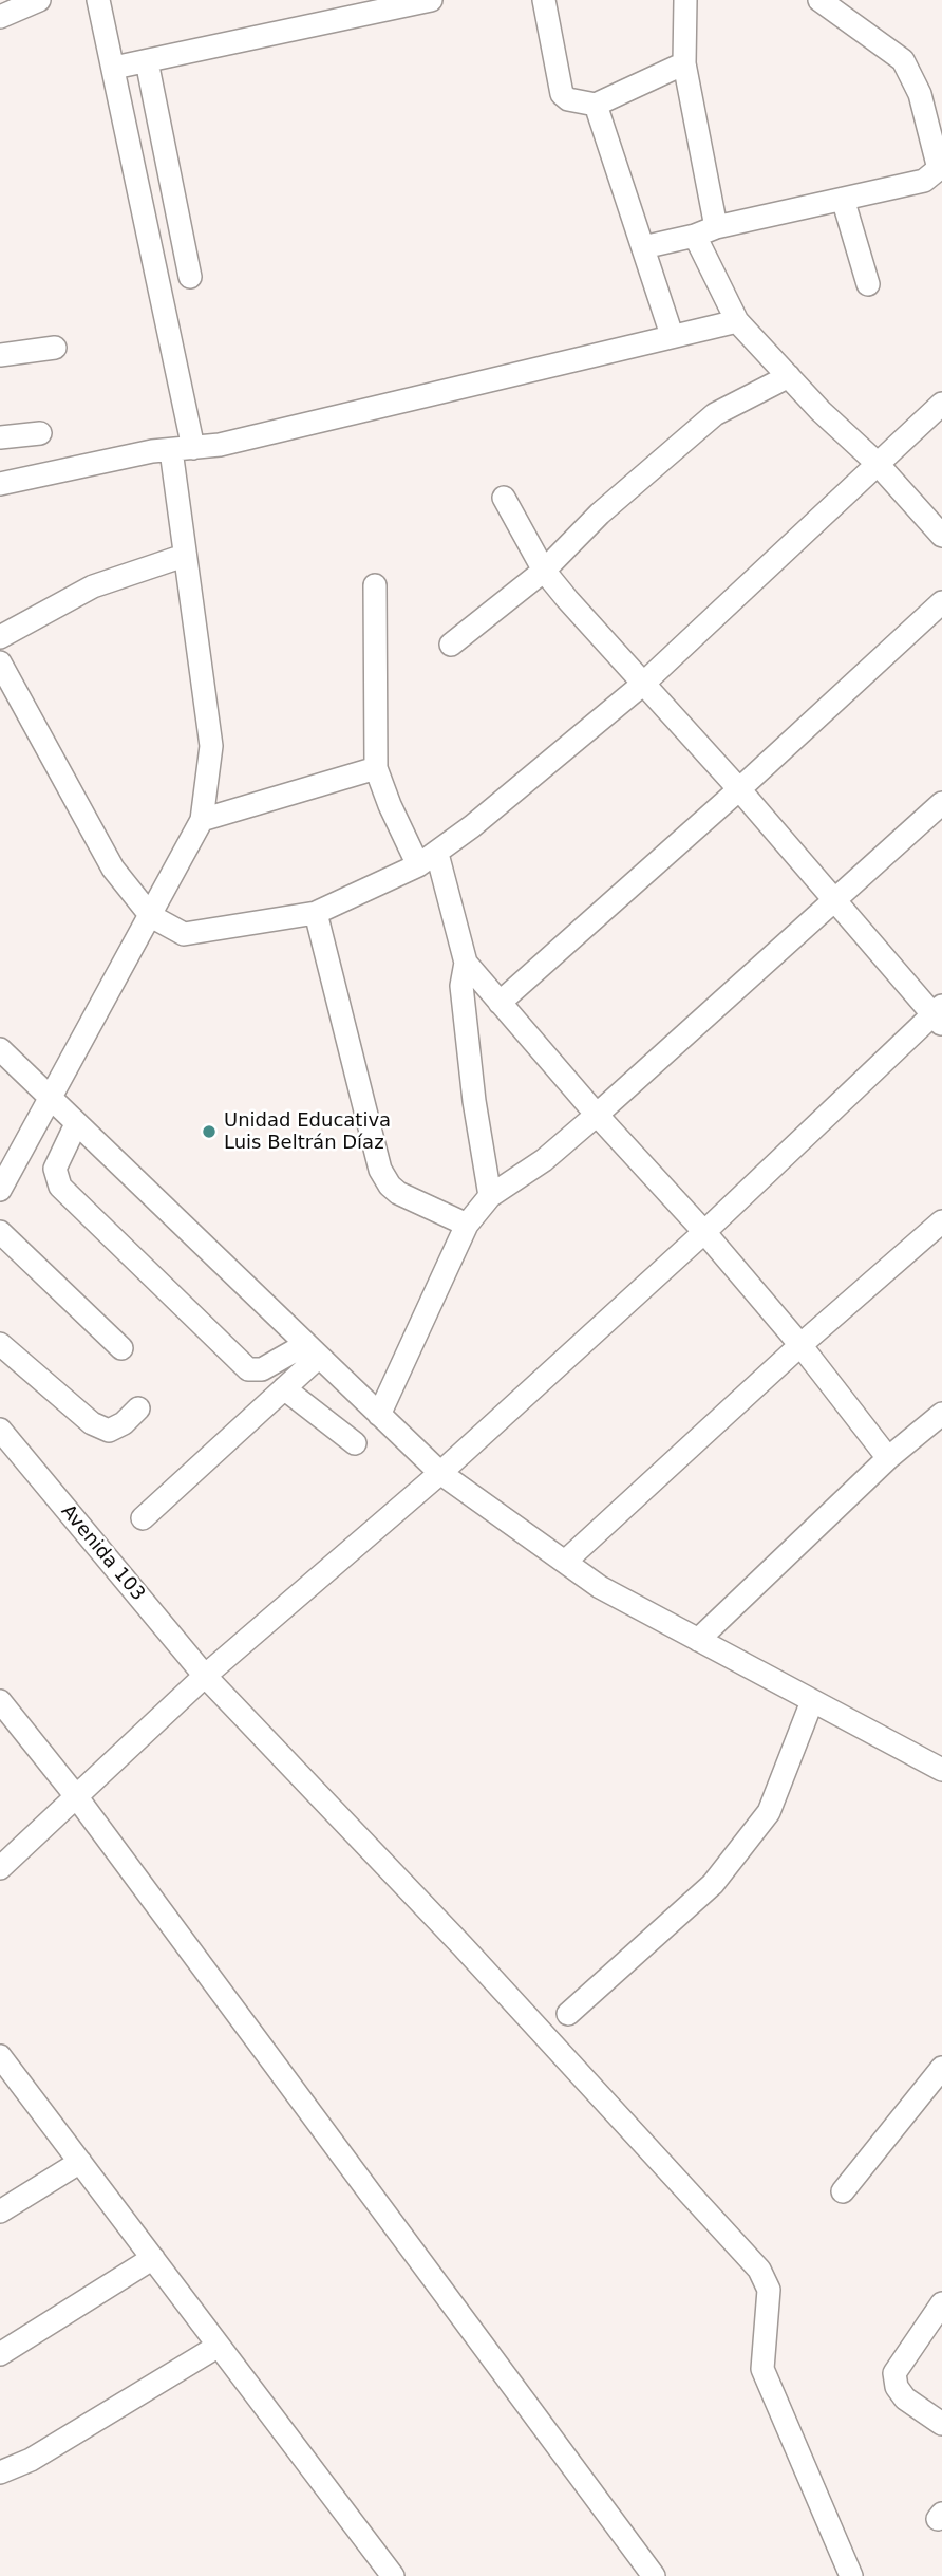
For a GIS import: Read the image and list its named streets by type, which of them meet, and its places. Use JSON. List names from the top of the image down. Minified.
{"streets":{"street":["Avenida 103"]},"places":["Unidad Educativa Luis Beltrán Díaz"]}
